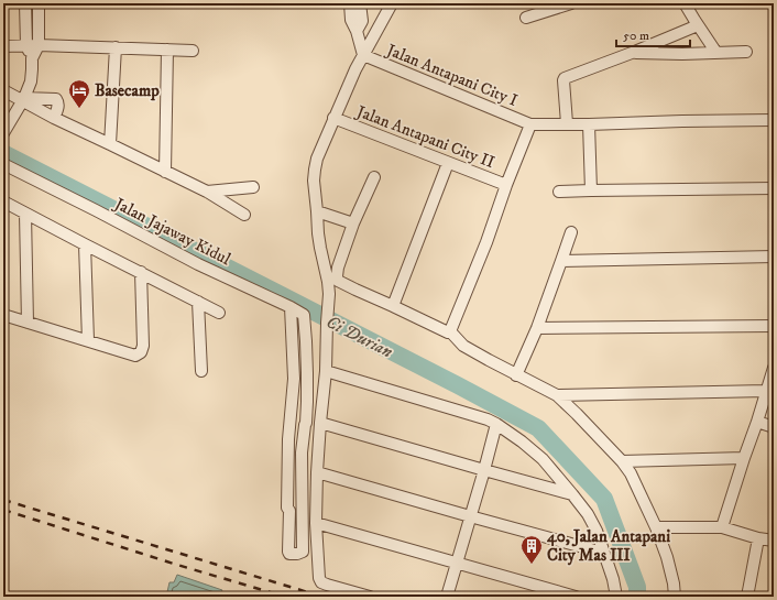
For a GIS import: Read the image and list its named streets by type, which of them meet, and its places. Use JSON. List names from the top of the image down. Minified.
{"streets":{"street":["Jalan Antapani City I","Jalan Antapani City II","Jalan Jajaway Kidul"]},"water":["Ci Durian"],"places":{"hotel":["Basecamp"],"building":["40, Jalan Antapani City Mas III"]},"scale_bar":"50 m"}
